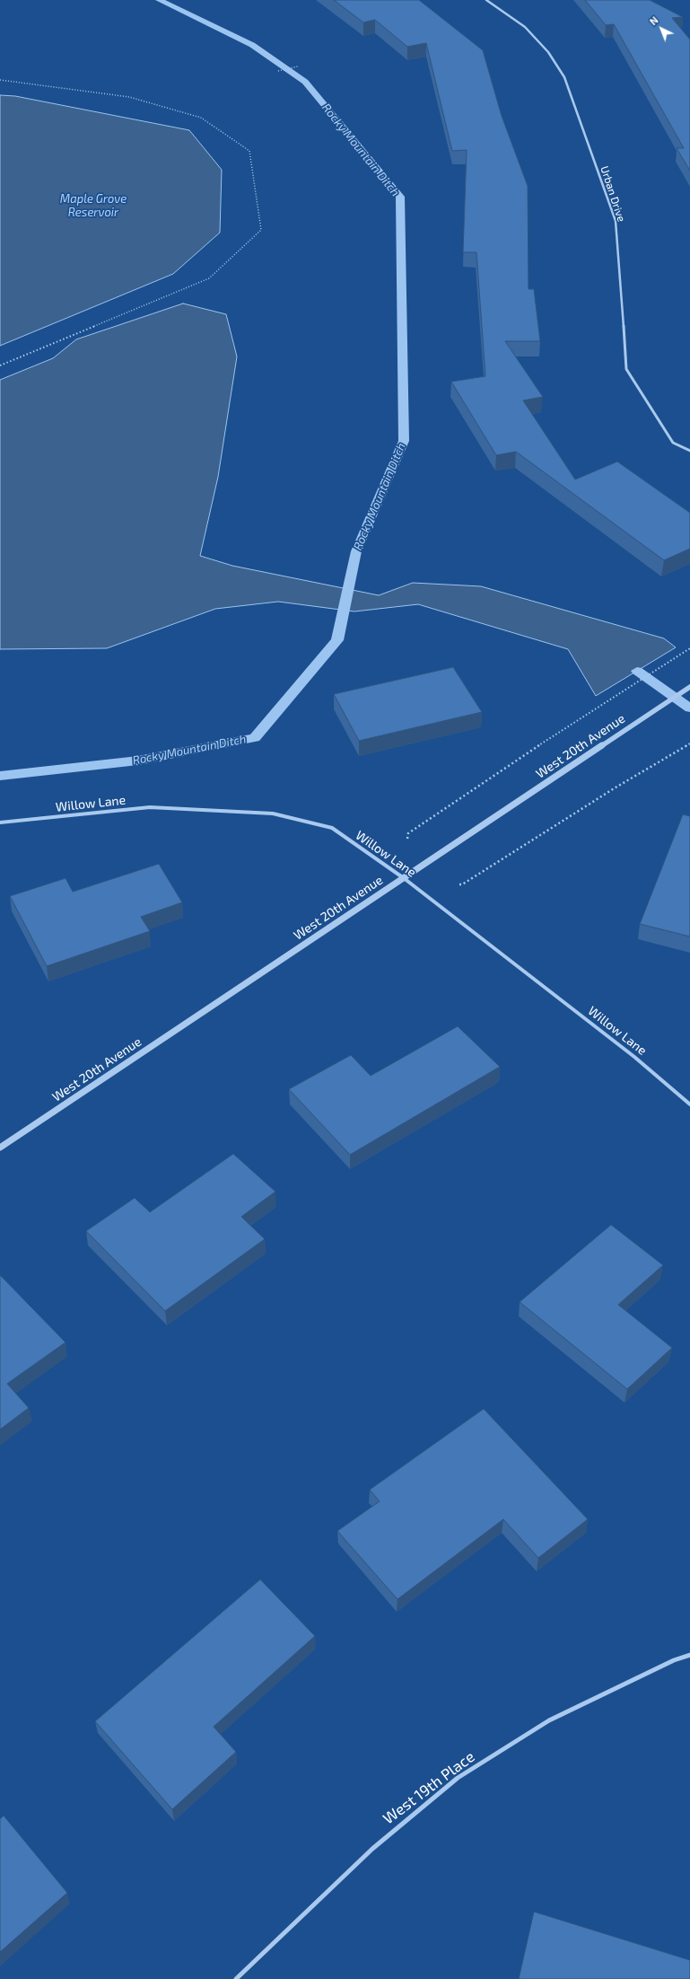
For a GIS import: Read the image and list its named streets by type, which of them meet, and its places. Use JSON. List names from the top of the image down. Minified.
{"streets":{"street":["Urban Drive","West 20th Avenue","Willow Lane","West 19th Place"]},"crossings":[["West 20th Avenue","Willow Lane"]],"water":["Rocky Mountain Ditch","Maple Grove Reservoir"],"north":"top left"}
